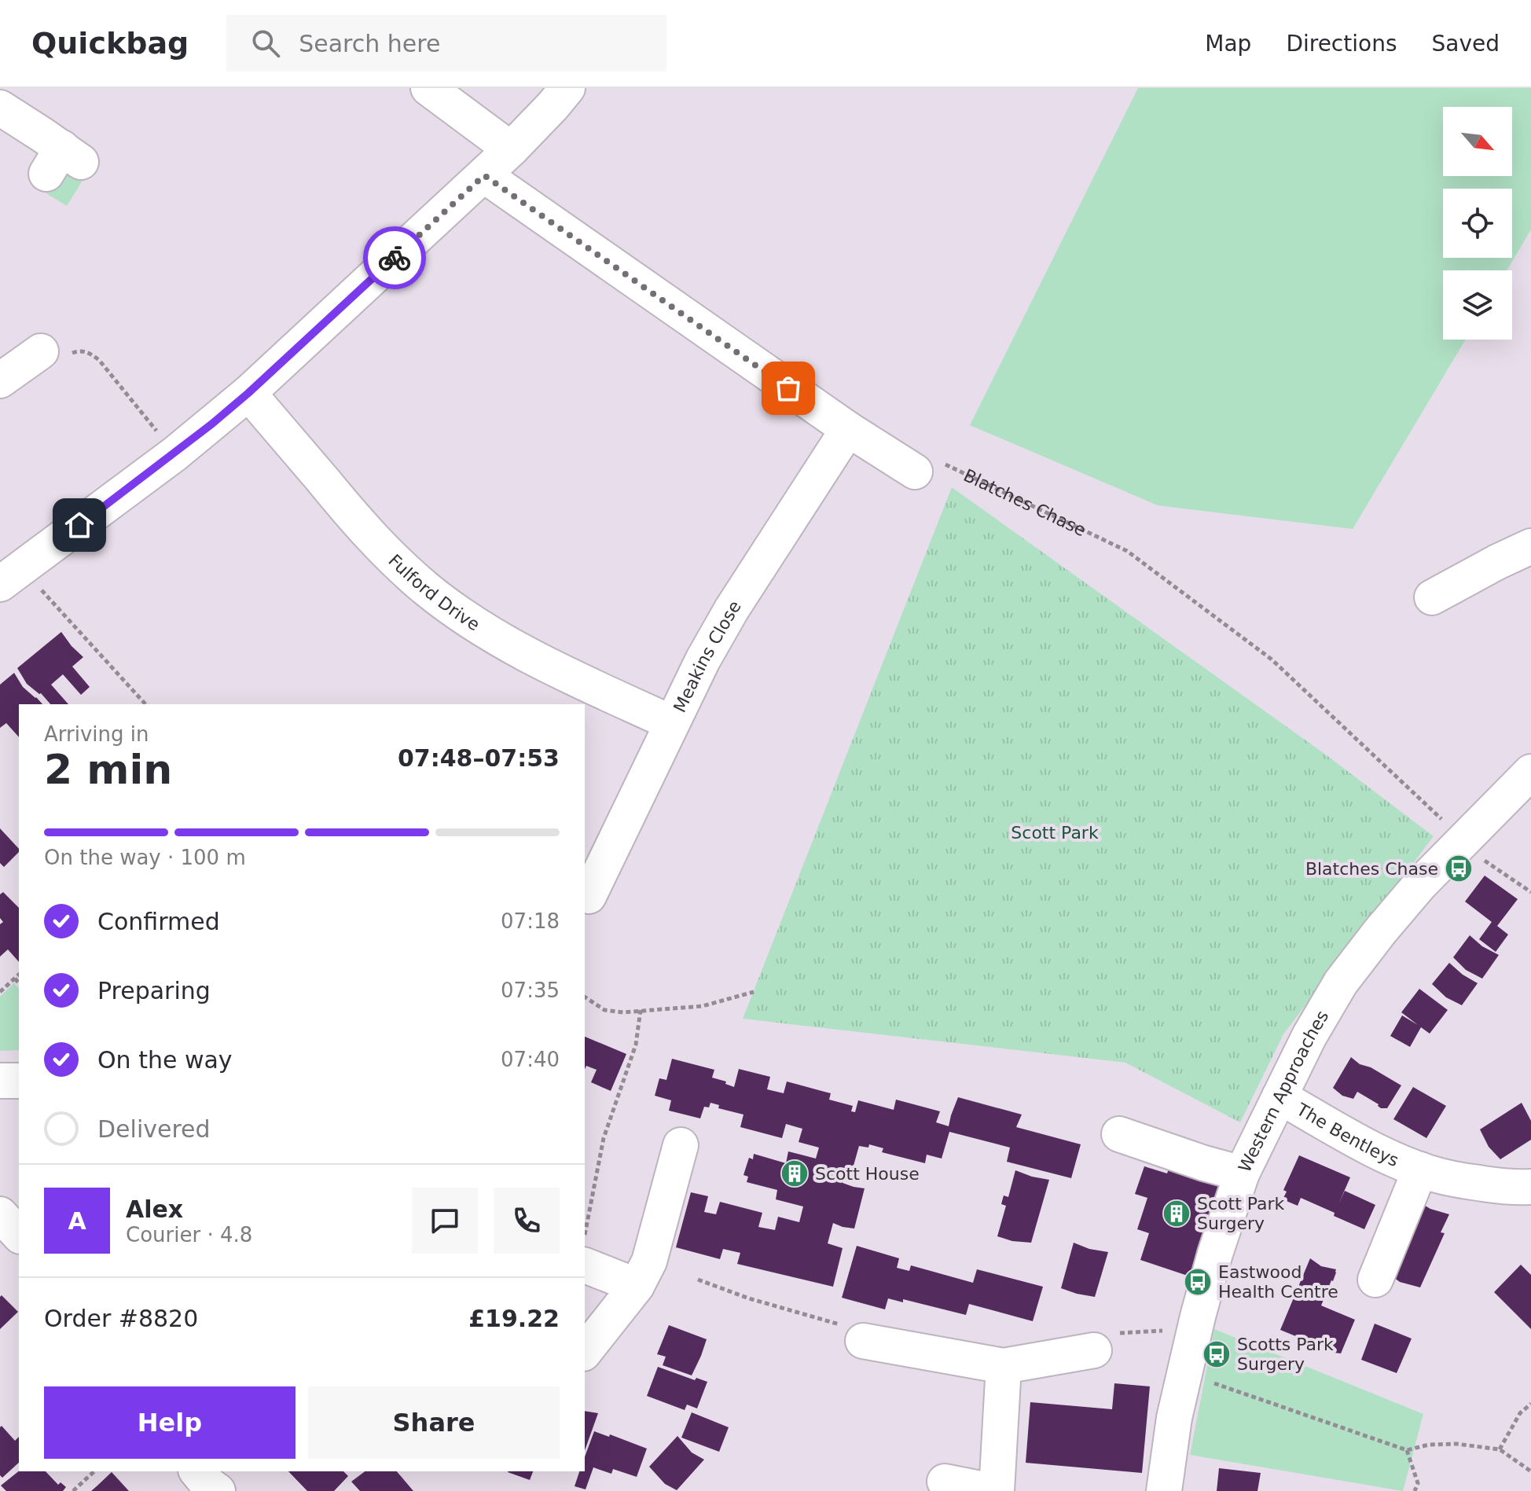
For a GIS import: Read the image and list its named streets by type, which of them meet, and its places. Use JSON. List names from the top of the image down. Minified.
{"streets":{"street":["Fulford Drive","Meakins Close","Western Approaches","The Bentleys"],"path":["Blatches Chase"]},"crossings":[["Blatches Chase","Western Approaches"],["Fulford Drive","Meakins Close"],["Western Approaches","The Bentleys"]],"parks":["Scott Park"],"places":{"bus stop":["Blatches Chase","Eastwood Health Centre","Scotts Park Surgery"],"building":["Scott House","Scott Park Surgery"]},"north":"bottom right","page":{"header":"Quickbag","search":"Search here","nav":["Map","Directions","Saved"],"heading":["2 min","Arriving in","07:48–07:53"],"panel":["Alex","Courier · 4.8","Order #8820","£19.22"],"bar":"On the way · 100 m","list":[["Confirmed","07:18"],["Preparing","07:35"],["On the way","07:40"],"Delivered"],"round":"A","buttons":["Help","Share"]}}
